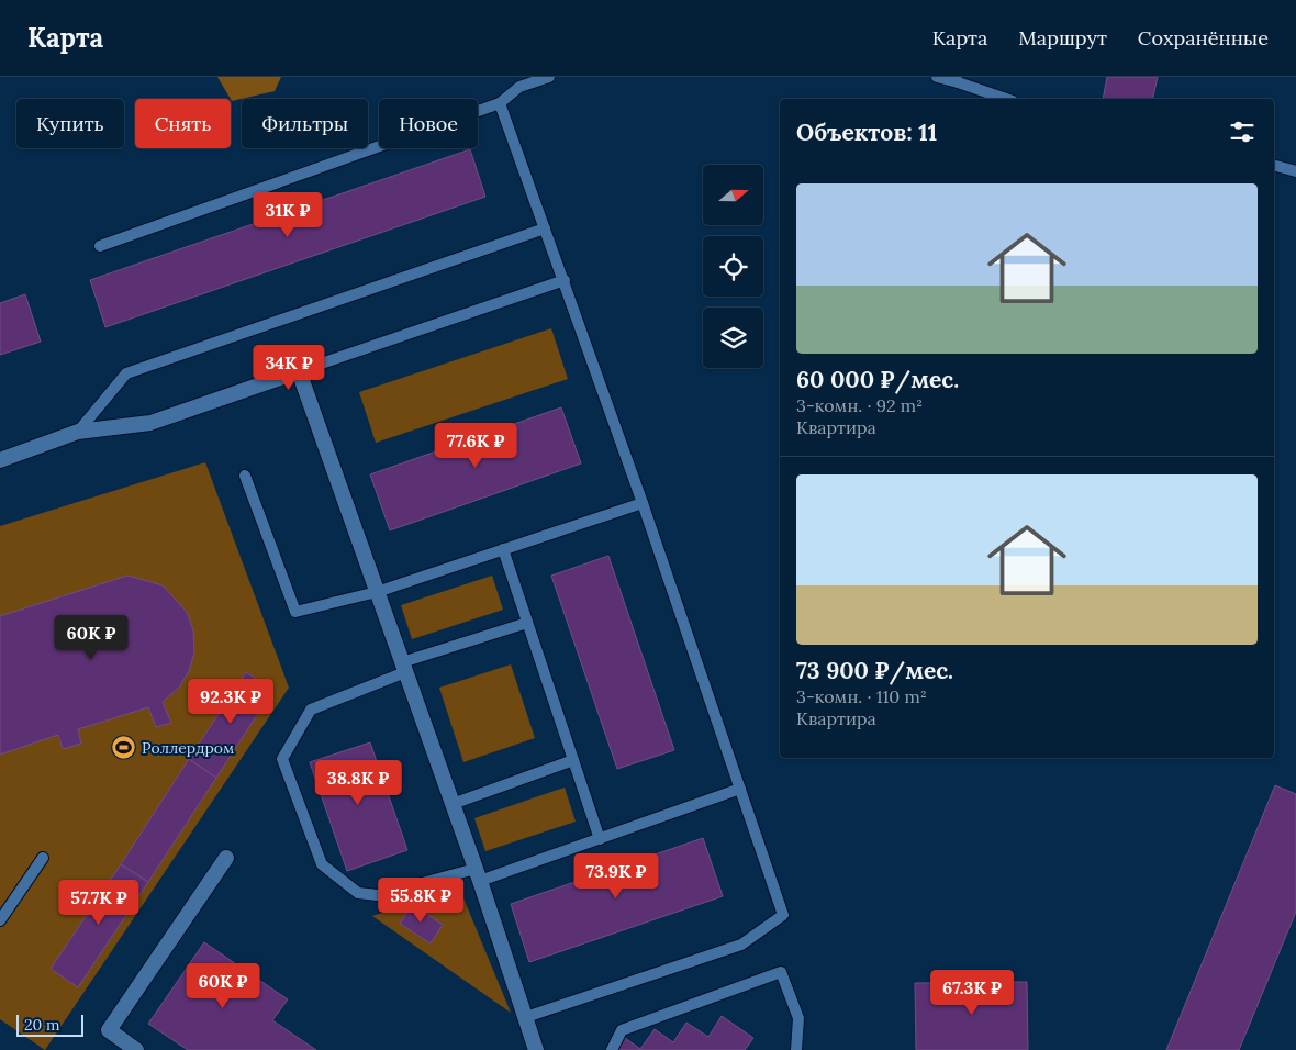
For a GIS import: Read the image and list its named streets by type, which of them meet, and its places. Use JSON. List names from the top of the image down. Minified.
{"places":{"sports":["Роллердром"]},"scale_bar":"20 m","north":"right","page":{"header":"Карта","nav":["Карта","Маршрут","Сохранённые"],"chip":["Купить","Снять","Фильтры","Новое"],"heading":"Объектов: 11","list":[{"name":"60 000 ₽/мес.","note":"3-комн. · 92 m² · Квартира"},{"name":"73 900 ₽/мес.","note":"3-комн. · 110 m² · Квартира"}],"price":["31K ₽","34K ₽","77.6K ₽","60K ₽","92.3K ₽","38.8K ₽","73.9K ₽","55.8K ₽","57.7K ₽","60K ₽","67.3K ₽"],"scale":"20 m"}}
